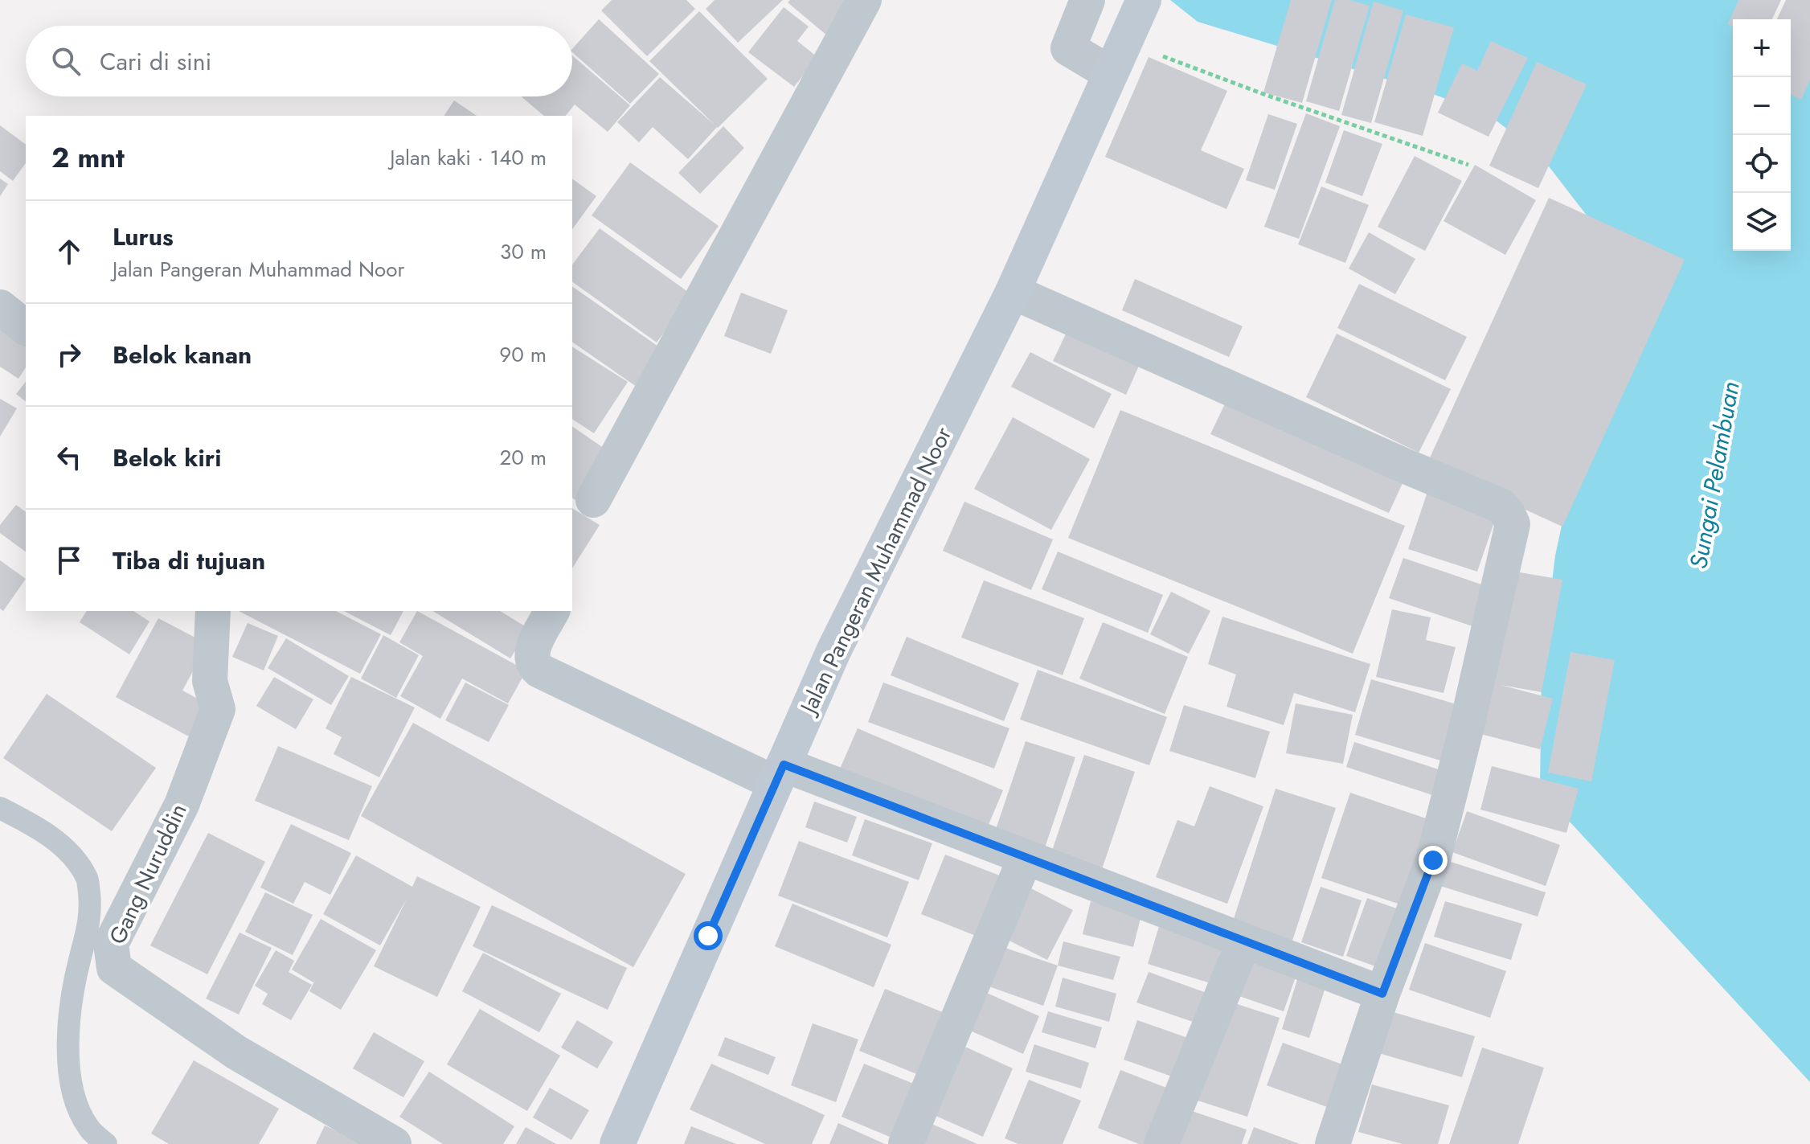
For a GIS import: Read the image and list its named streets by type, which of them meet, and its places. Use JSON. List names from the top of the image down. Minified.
{"streets":{"main road":["Jalan Pangeran Muhammad Noor"],"street":["Gang Nuruddin"]},"water":["Sungai Pelambuan"],"page":{"map_buttons":["+","−"],"search":"Cari di sini","heading":["2 mnt","Jalan kaki · 140 m"],"list":[["Lurus","Jalan Pangeran Muhammad Noor","30 m"],["Belok kanan","90 m"],["Belok kiri","20 m"],"Tiba di tujuan"]}}
